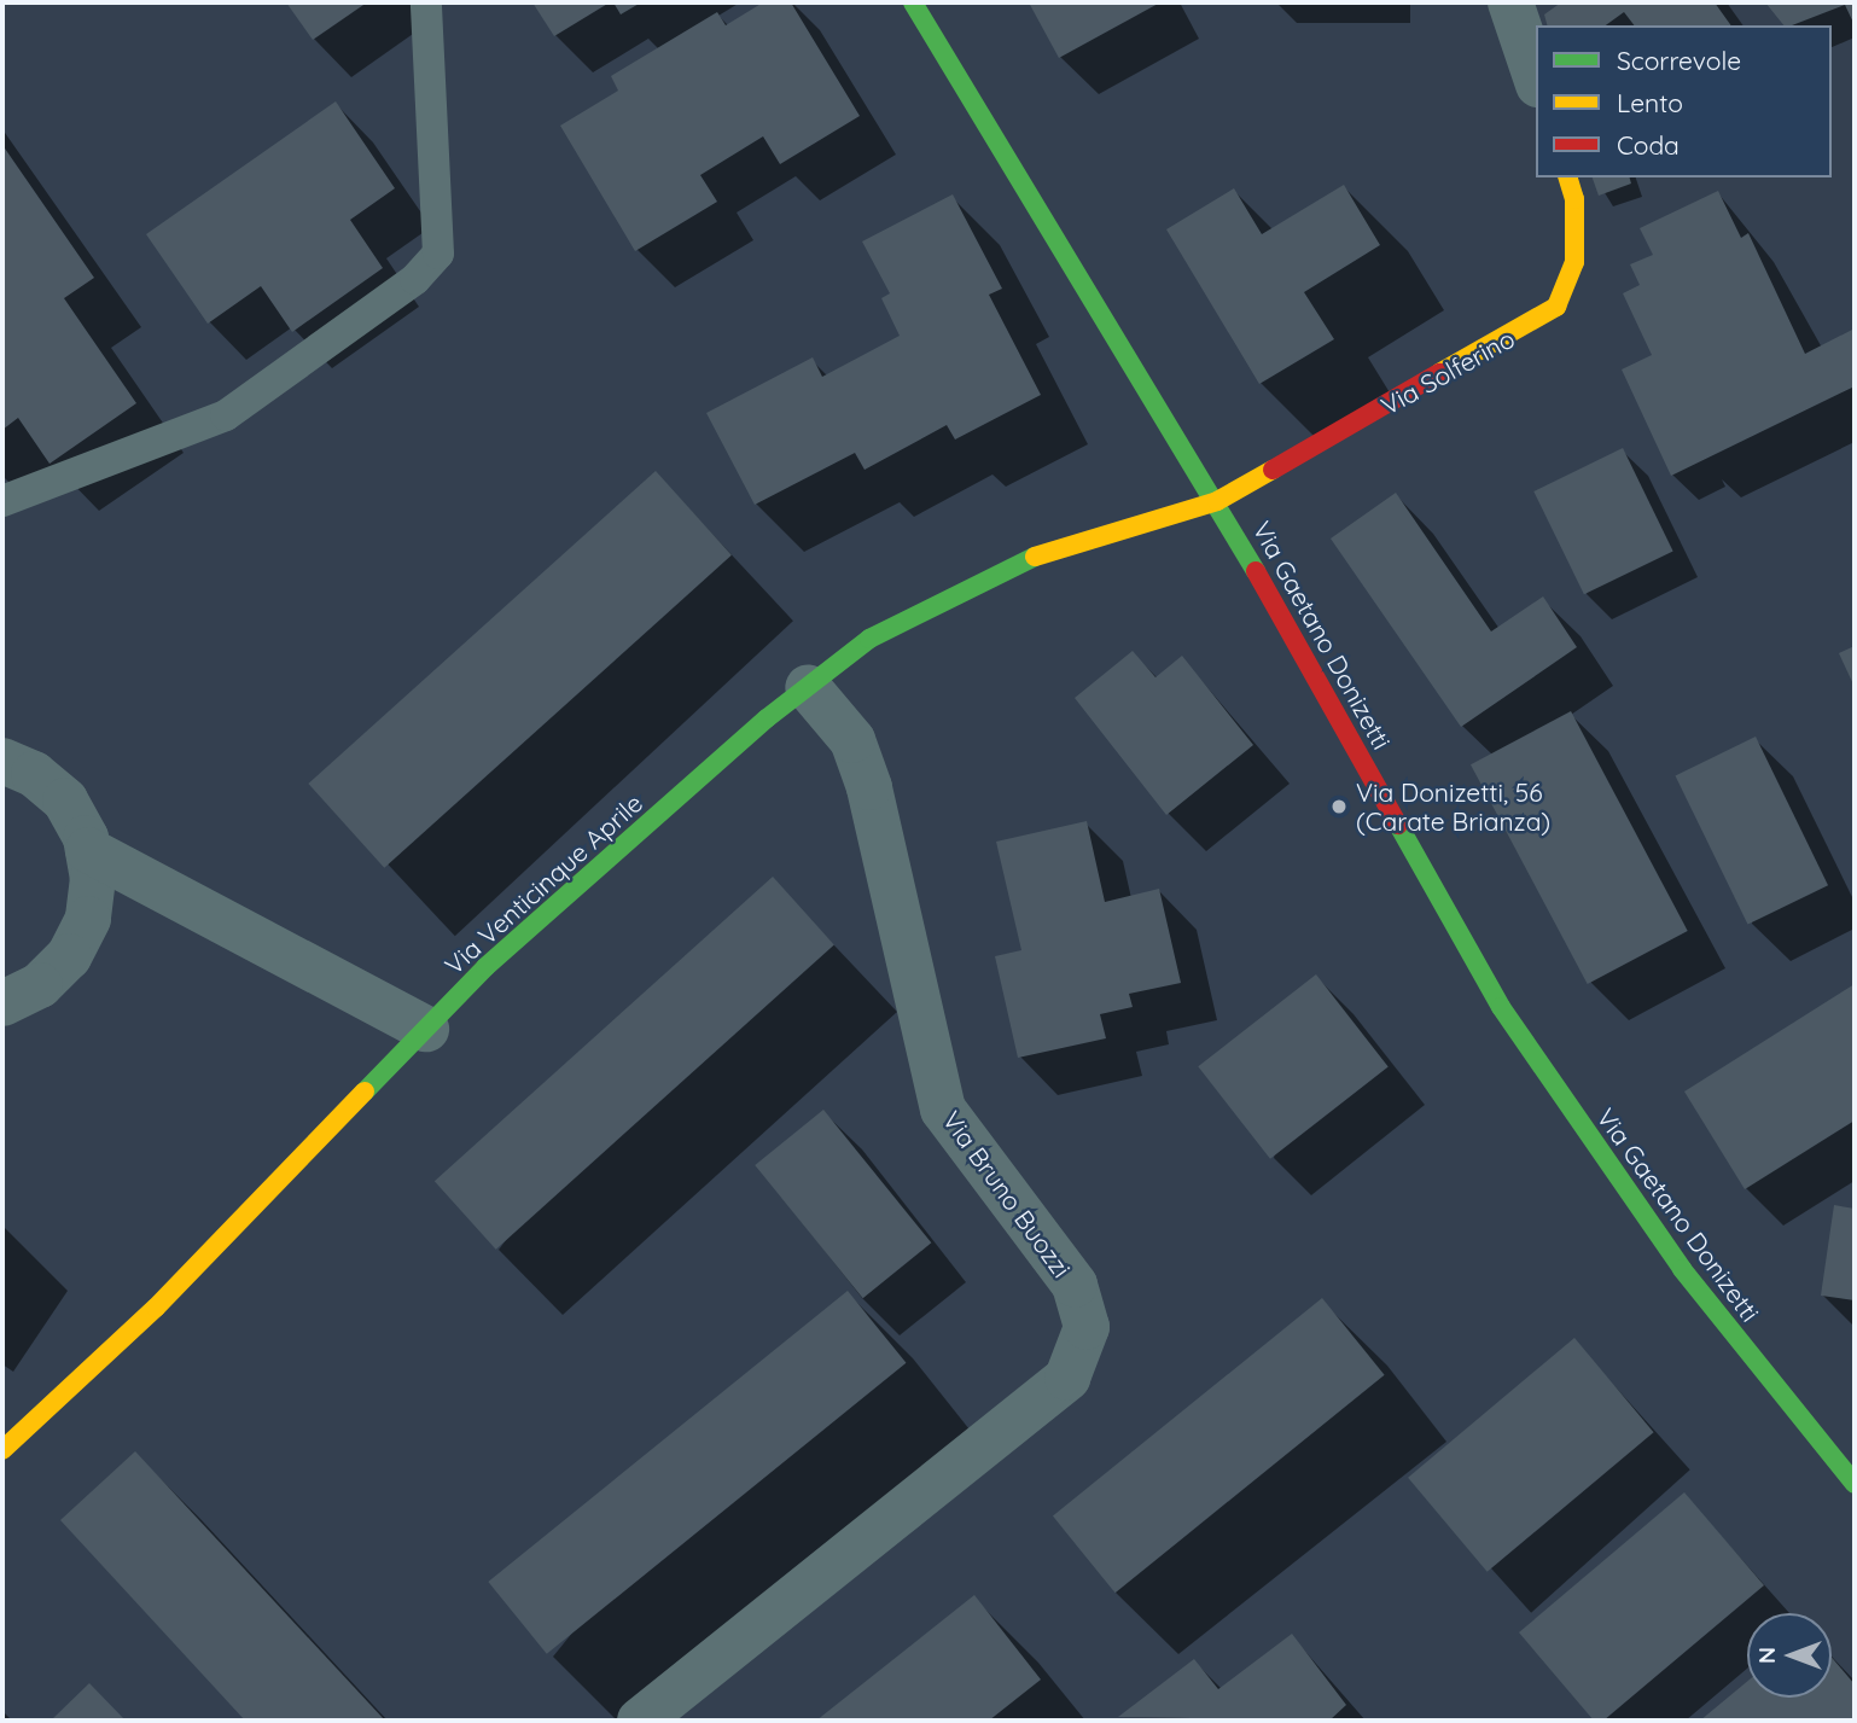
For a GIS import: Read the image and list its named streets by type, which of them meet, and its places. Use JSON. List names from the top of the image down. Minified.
{"streets":{"street":["Via Solferino","Via Gaetano Donizetti","Via Venticinque Aprile","Via Bruno Buozzi"]},"crossings":[["Via Solferino","Via Gaetano Donizetti"],["Via Solferino","Via Venticinque Aprile"],["Via Gaetano Donizetti","Via Venticinque Aprile"],["Via Venticinque Aprile","Via Bruno Buozzi"]],"places":["Via Donizetti, 56 (Carate Brianza)"],"legend":["Scorrevole","Lento","Coda"],"north":"left"}
